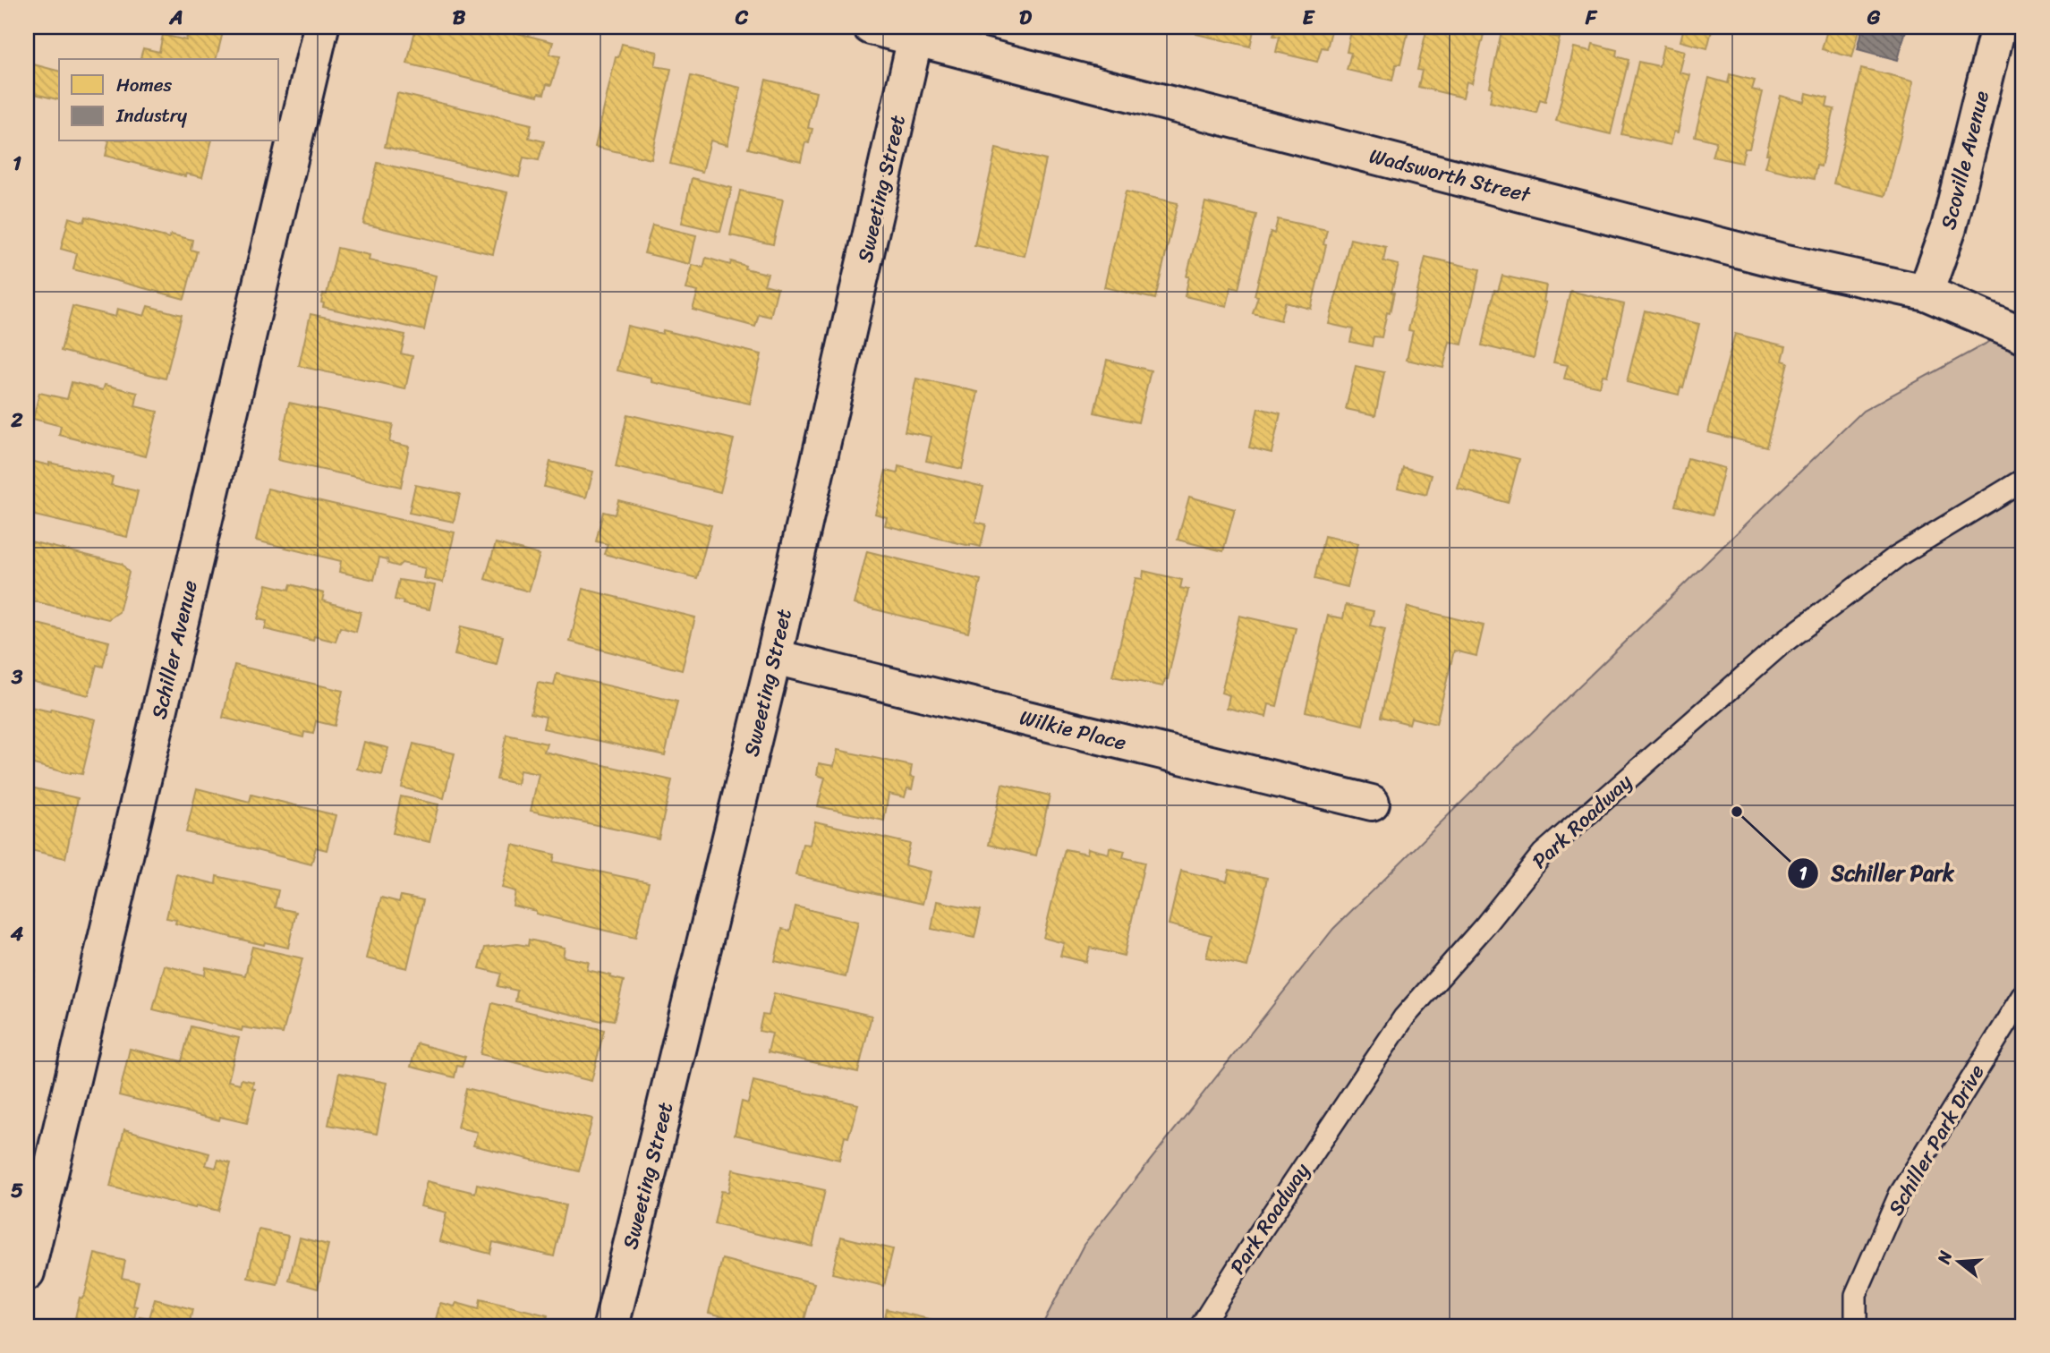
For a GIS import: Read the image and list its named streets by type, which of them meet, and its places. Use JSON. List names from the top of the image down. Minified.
{"streets":{"street":["Scoville Avenue","Wadsworth Street","Sweeting Street","Schiller Avenue","Wilkie Place"],"lane":["Park Roadway","Schiller Park Drive"]},"crossings":[["Scoville Avenue","Wadsworth Street"],["Wadsworth Street","Sweeting Street"],["Sweeting Street","Wilkie Place"]],"places":["Schiller Park"],"legend":["Homes","Industry"],"north":"left","grid":{"columns":["A","B","C","D","E","F","G"],"rows":["1","2","3","4","5"]}}
